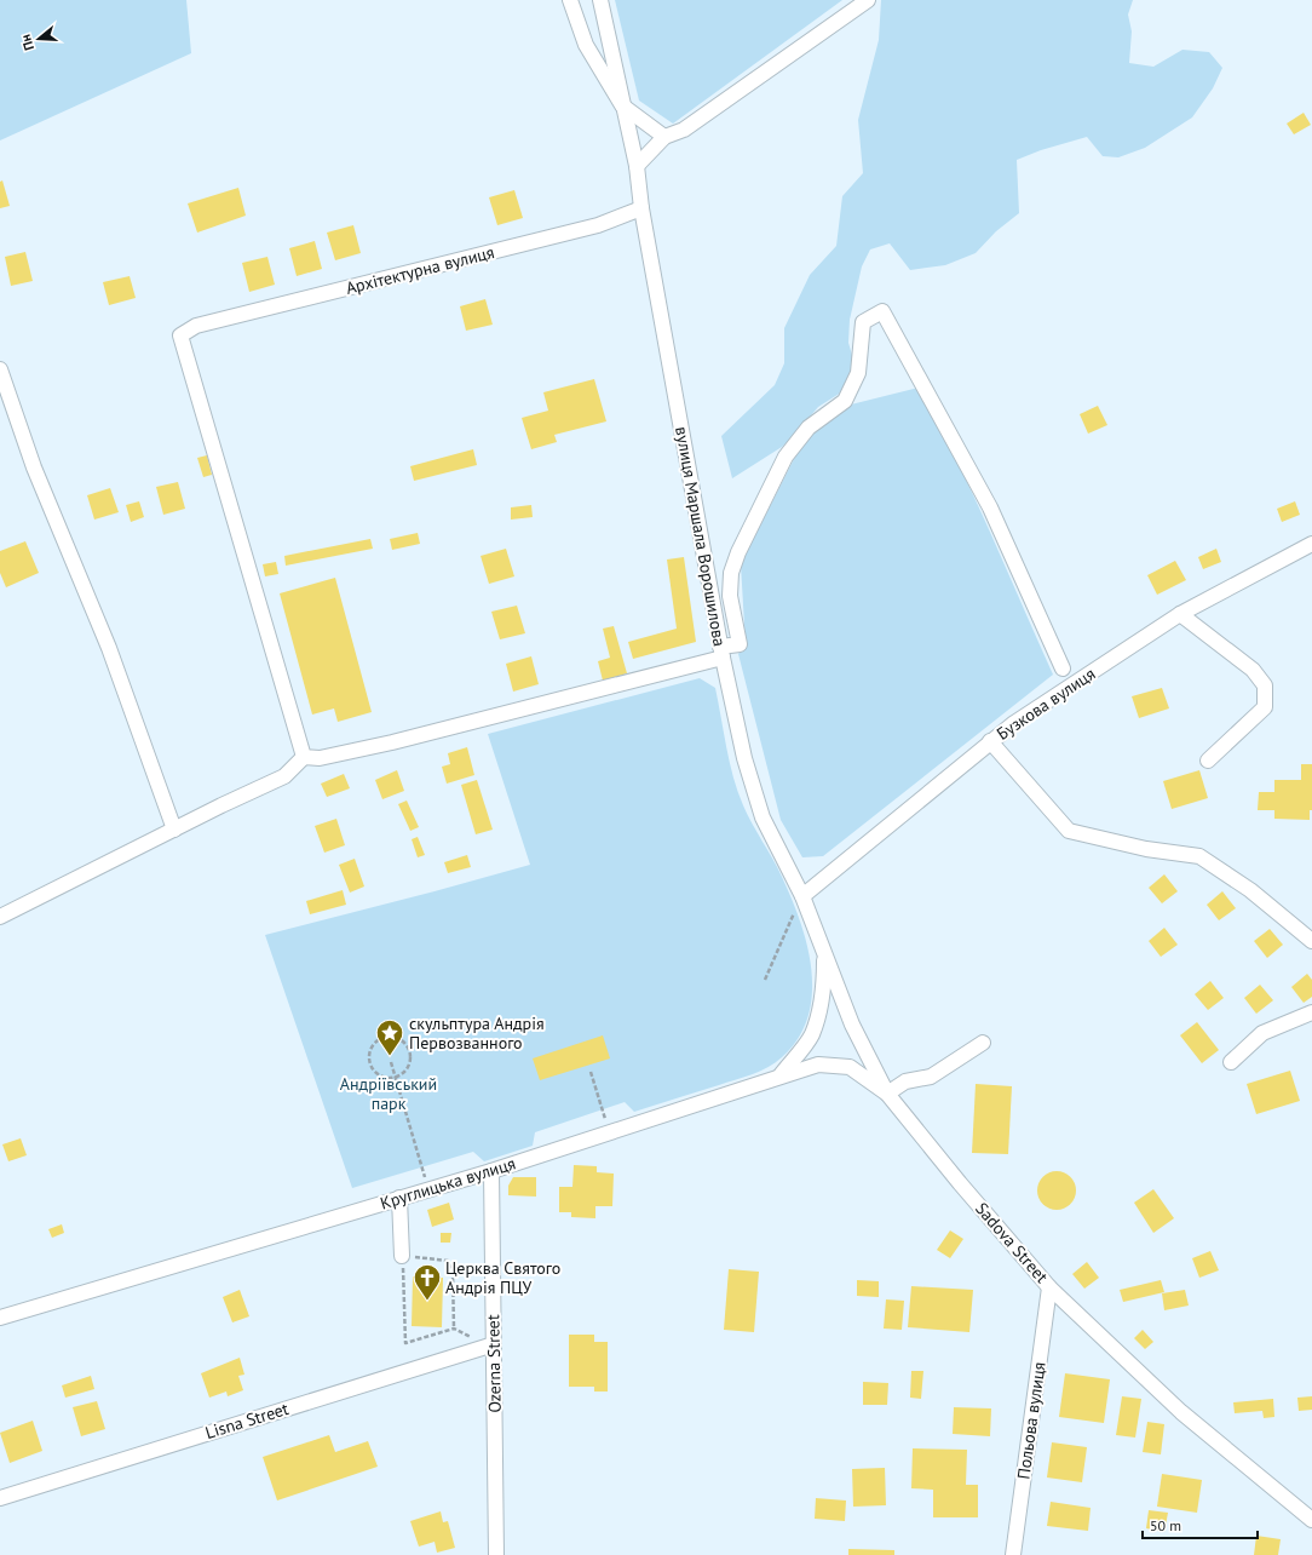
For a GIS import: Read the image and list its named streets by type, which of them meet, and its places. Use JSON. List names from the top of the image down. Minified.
{"streets":{"street":["Архітектурна вулиця","вулиця Маршала Ворошилова","Бузкова вулиця","Круглицька вулиця","Sadova Street","Ozerna Street","Lisna Street","Польова вулиця"]},"crossings":[["Архітектурна вулиця","вулиця Маршала Ворошилова"],["вулиця Маршала Ворошилова","Бузкова вулиця"],["вулиця Маршала Ворошилова","Sadova Street"],["Бузкова вулиця","Sadova Street"],["Круглицька вулиця","Sadova Street"],["Круглицька вулиця","Ozerna Street"],["Sadova Street","Польова вулиця"],["Ozerna Street","Lisna Street"]],"parks":["Андріївський парк"],"places":{"place":["скульптура Андрія Первозванного"],"church":["Церква Святого Андрія ПЦУ"]},"scale_bar":"50 m","north":"left"}
